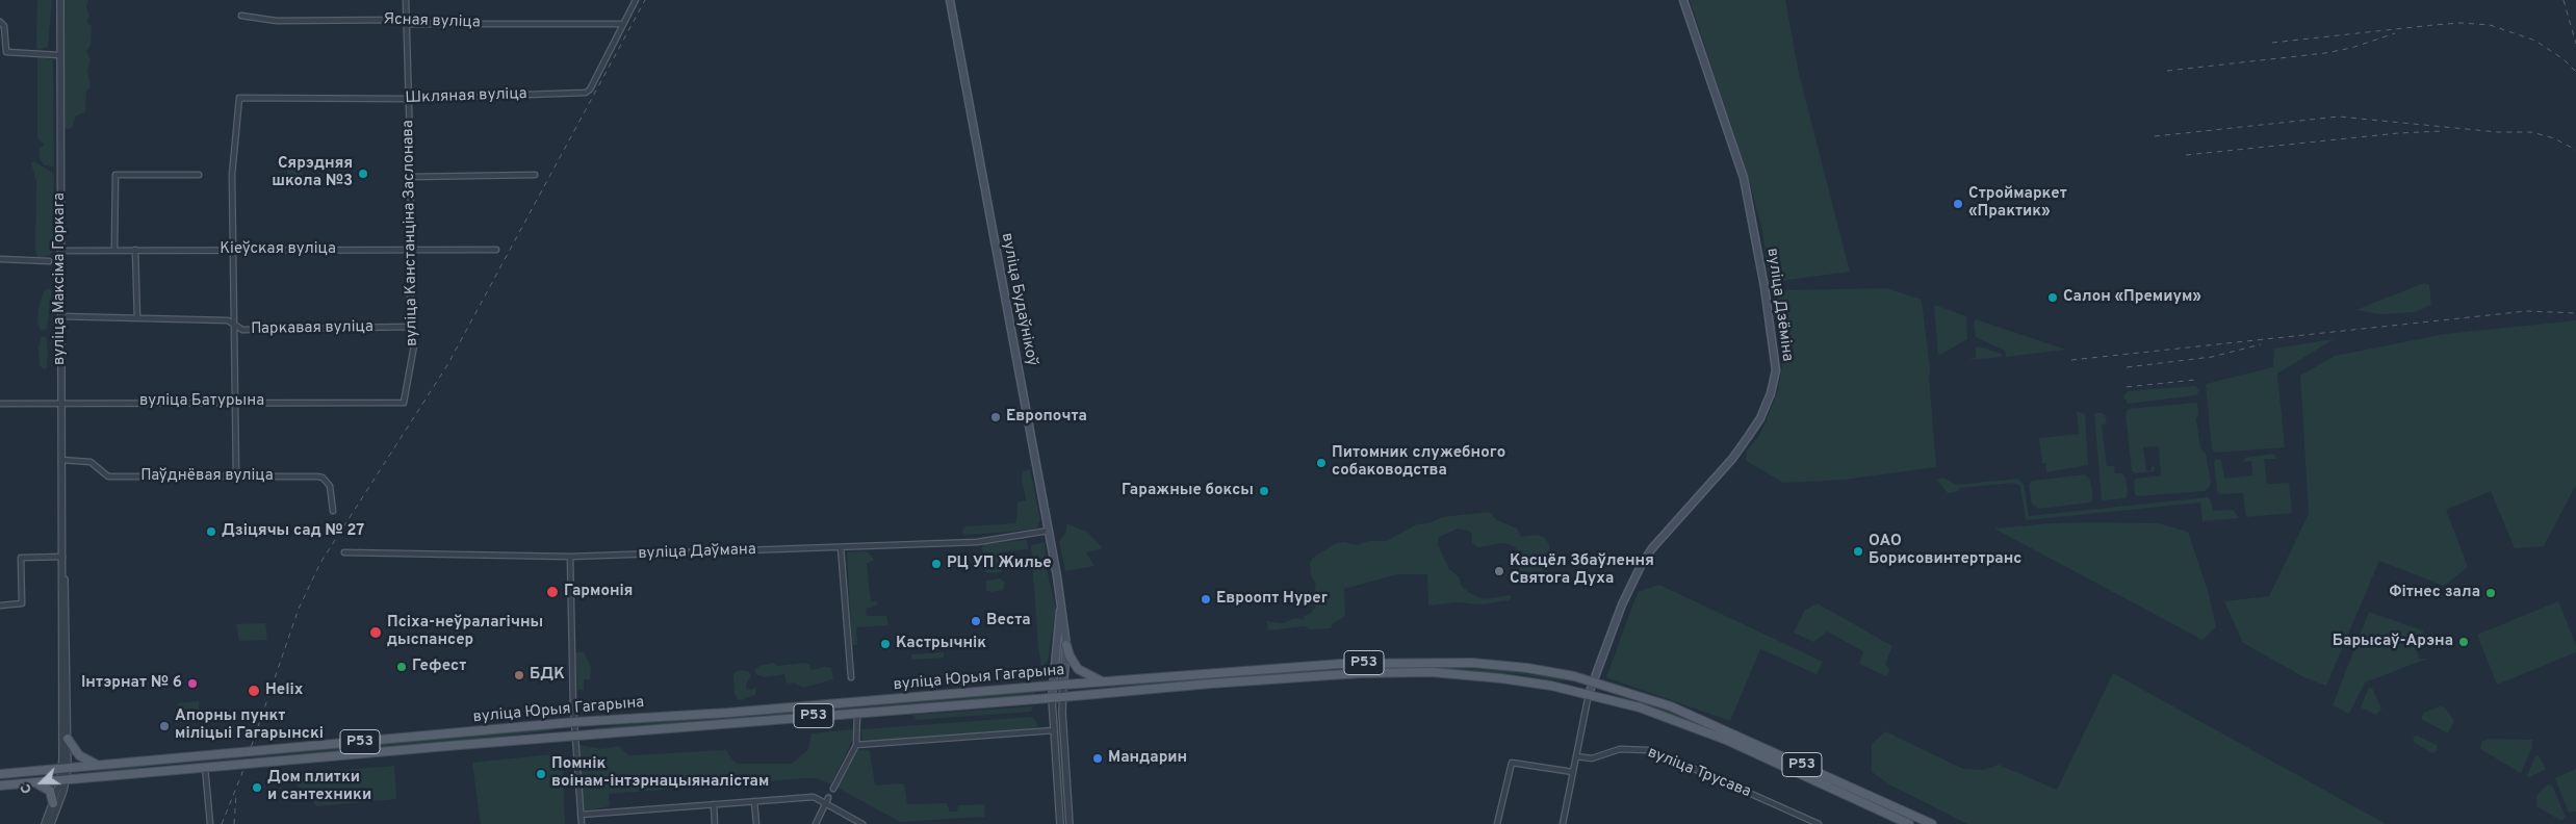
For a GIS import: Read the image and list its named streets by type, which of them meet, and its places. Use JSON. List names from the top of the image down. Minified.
{"streets":{"main road":["вуліца Будаўнікоў","вуліца Дзёміна","Р53","вуліца Юрыя Гагарына"],"street":["Ясная вуліца","Шкляная вуліца","вуліца Канстанціна Заслонава","Кіеўская вуліца","вуліца Максіма Горкага","Паркавая вуліца","вуліца Батурына","Паўднёвая вуліца","вуліца Даўмана","вуліца Трусава"]},"crossings":[["Ясная вуліца","Шкляная вуліца"],["Ясная вуліца","вуліца Канстанціна Заслонава"],["Шкляная вуліца","вуліца Канстанціна Заслонава"],["Шкляная вуліца","Кіеўская вуліца"],["вуліца Канстанціна Заслонава","Кіеўская вуліца"],["вуліца Канстанціна Заслонава","Паркавая вуліца"],["вуліца Канстанціна Заслонава","вуліца Батурына"],["Кіеўская вуліца","вуліца Максіма Горкага"],["вуліца Максіма Горкага","Паркавая вуліца"],["вуліца Максіма Горкага","вуліца Батурына"],["вуліца Максіма Горкага","Паўднёвая вуліца"],["вуліца Максіма Горкага","вуліца Юрыя Гагарына"],["вуліца Будаўнікоў","вуліца Даўмана"],["вуліца Будаўнікоў","вуліца Юрыя Гагарына"],["вуліца Дзёміна","вуліца Юрыя Гагарына"]],"places":["Сярэдняя школа №3","Строймаркет «Практик»","Салон «Премиум»","Европочта","Питомник служебного собаководства","Гаражные боксы","Дзіцячы сад № 27","ОАО Борисовинтертранс","РЦ УП Жилье","Касцёл Збаўлення Святога Духа","Гармонія","Фітнес зала","Евроопт Hyper","Веста","Псіха-неўралагічны дыспансер","Барысаў-Арэна","Кастрычнік","Гефест","БДК","Інтэрнат № 6","Helix","Апорны пункт міліцыі Гагарынскі","Мандарин","Помнік воінам-інтэрнацыяналістам","Дом плитки и сантехники"],"north":"left"}
